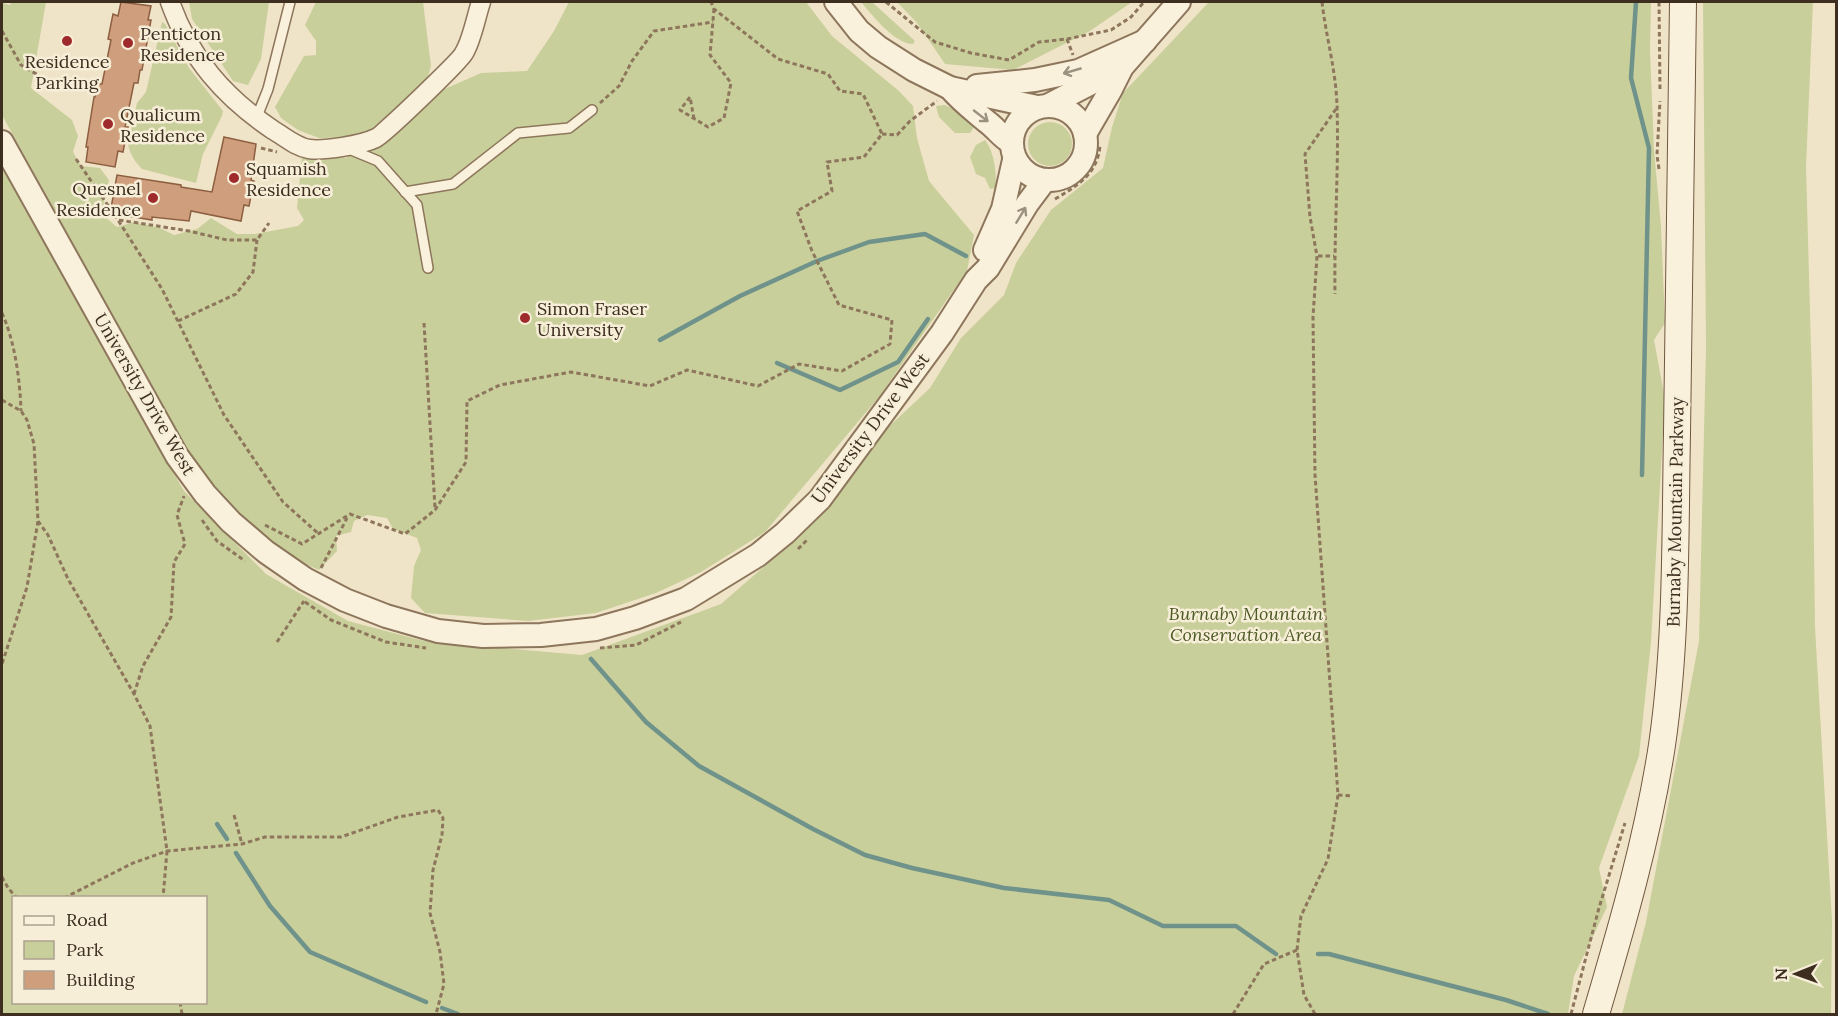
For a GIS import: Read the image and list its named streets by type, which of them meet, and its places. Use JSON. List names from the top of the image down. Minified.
{"streets":{"main road":["Burnaby Mountain Parkway"],"street":["University Drive West"]},"parks":["Burnaby Mountain Conservation Area"],"places":["Residence Parking","Penticton Residence","Qualicum Residence","Squamish Residence","Quesnel Residence","Simon Fraser University"],"legend":["Road","Park","Building"],"north":"left"}
